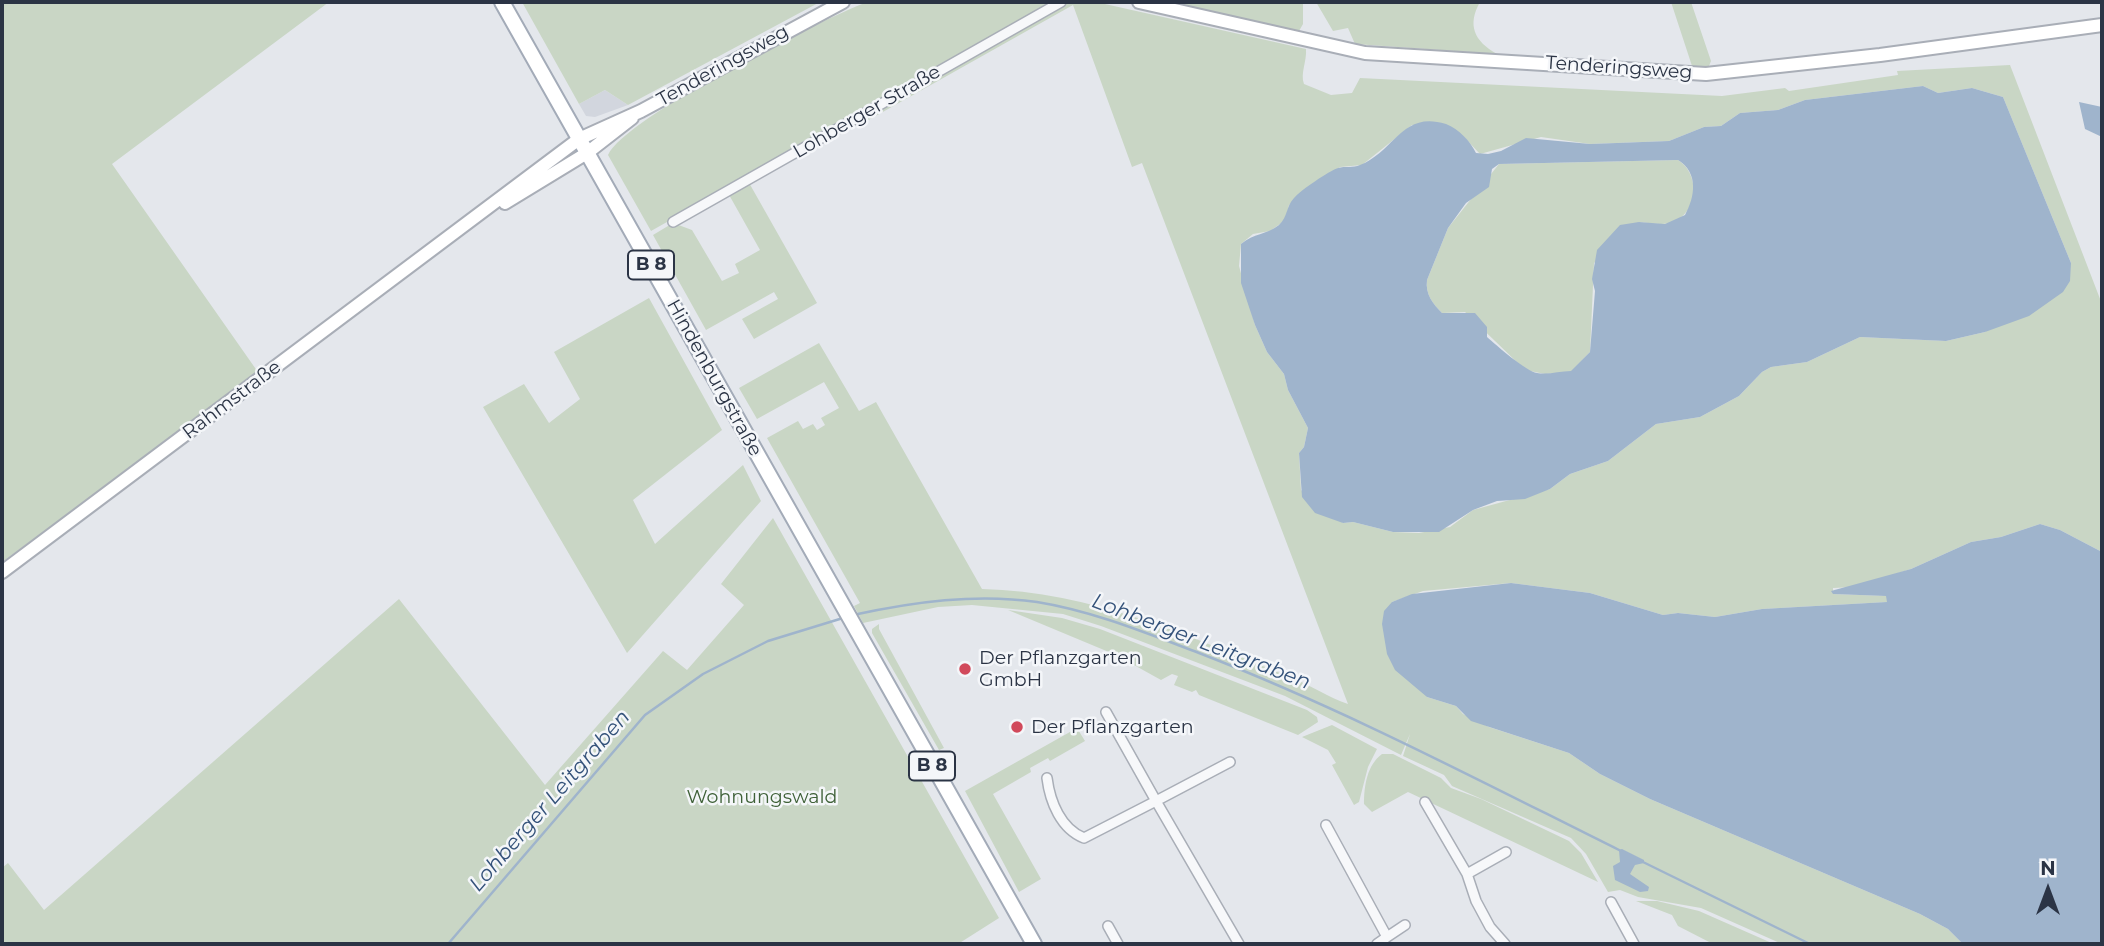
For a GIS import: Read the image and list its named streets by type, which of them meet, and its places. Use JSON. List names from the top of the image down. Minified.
{"streets":{"main road":["B 8","Hindenburgstraße"],"street":["Tenderingsweg","Lohberger Straße","Rahmstraße"]},"crossings":[["Tenderingsweg","Hindenburgstraße"],["Tenderingsweg","Rahmstraße"],["Hindenburgstraße","Rahmstraße"]],"water":["Lohberger Leitgraben"],"parks":["Wohnungswald"],"places":["Der Pflanzgarten GmbH","Der Pflanzgarten"],"north":"top"}
